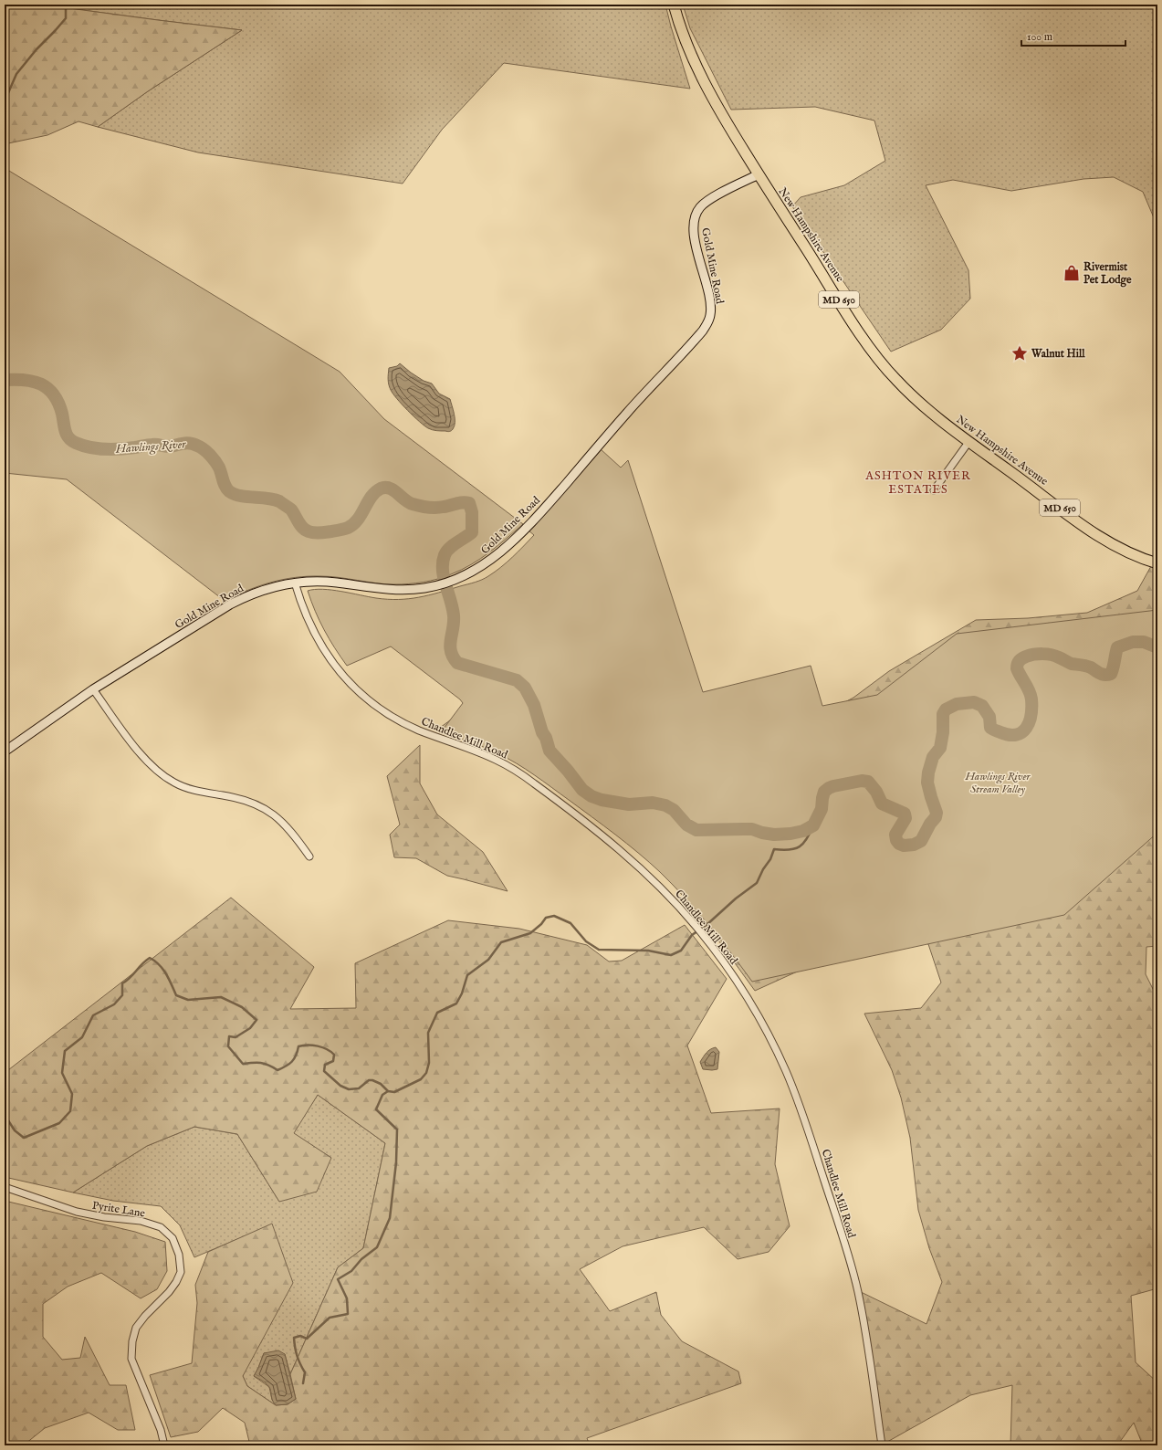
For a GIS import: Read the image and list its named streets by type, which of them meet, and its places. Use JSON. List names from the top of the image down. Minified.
{"streets":{"main road":["New Hampshire Avenue","MD 650"],"street":["Gold Mine Road","Chandlee Mill Road","Pyrite Lane"]},"crossings":[["New Hampshire Avenue","Gold Mine Road"],["Gold Mine Road","Chandlee Mill Road"]],"districts":["ASHTON RIVER ESTATES"],"water":["Hawlings River"],"parks":["Hawlings River Stream Valley"],"places":{"shop":["Rivermist Pet Lodge"],"place":["Walnut Hill"]},"scale_bar":"100 m"}
